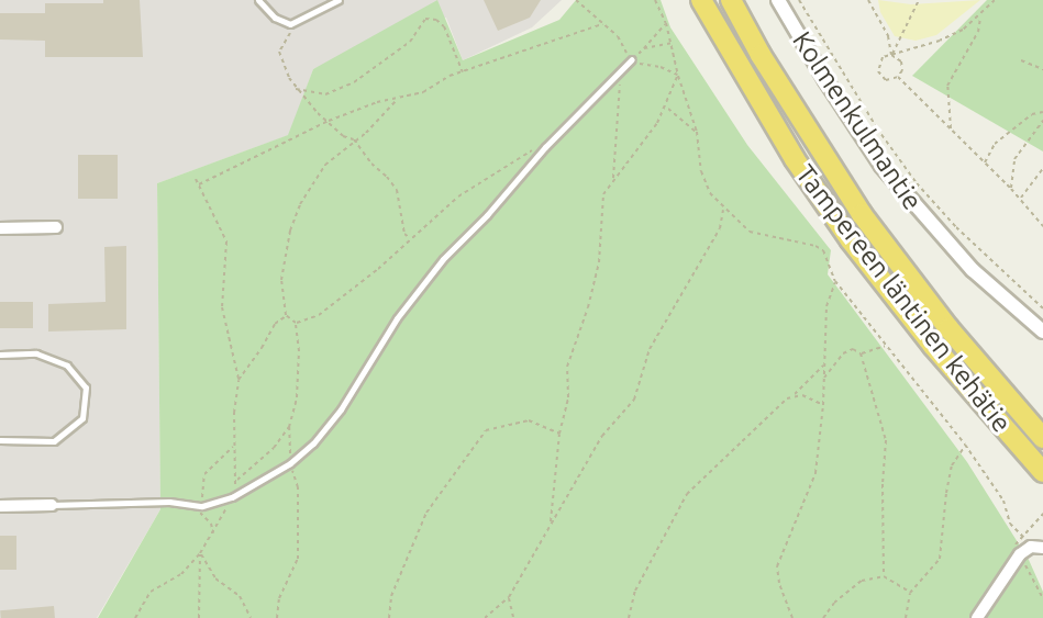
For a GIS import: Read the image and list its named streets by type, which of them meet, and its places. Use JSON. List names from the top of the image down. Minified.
{"streets":{"highway":["Tampereen läntinen kehätie"],"street":["Kolmenkulmantie"]}}
